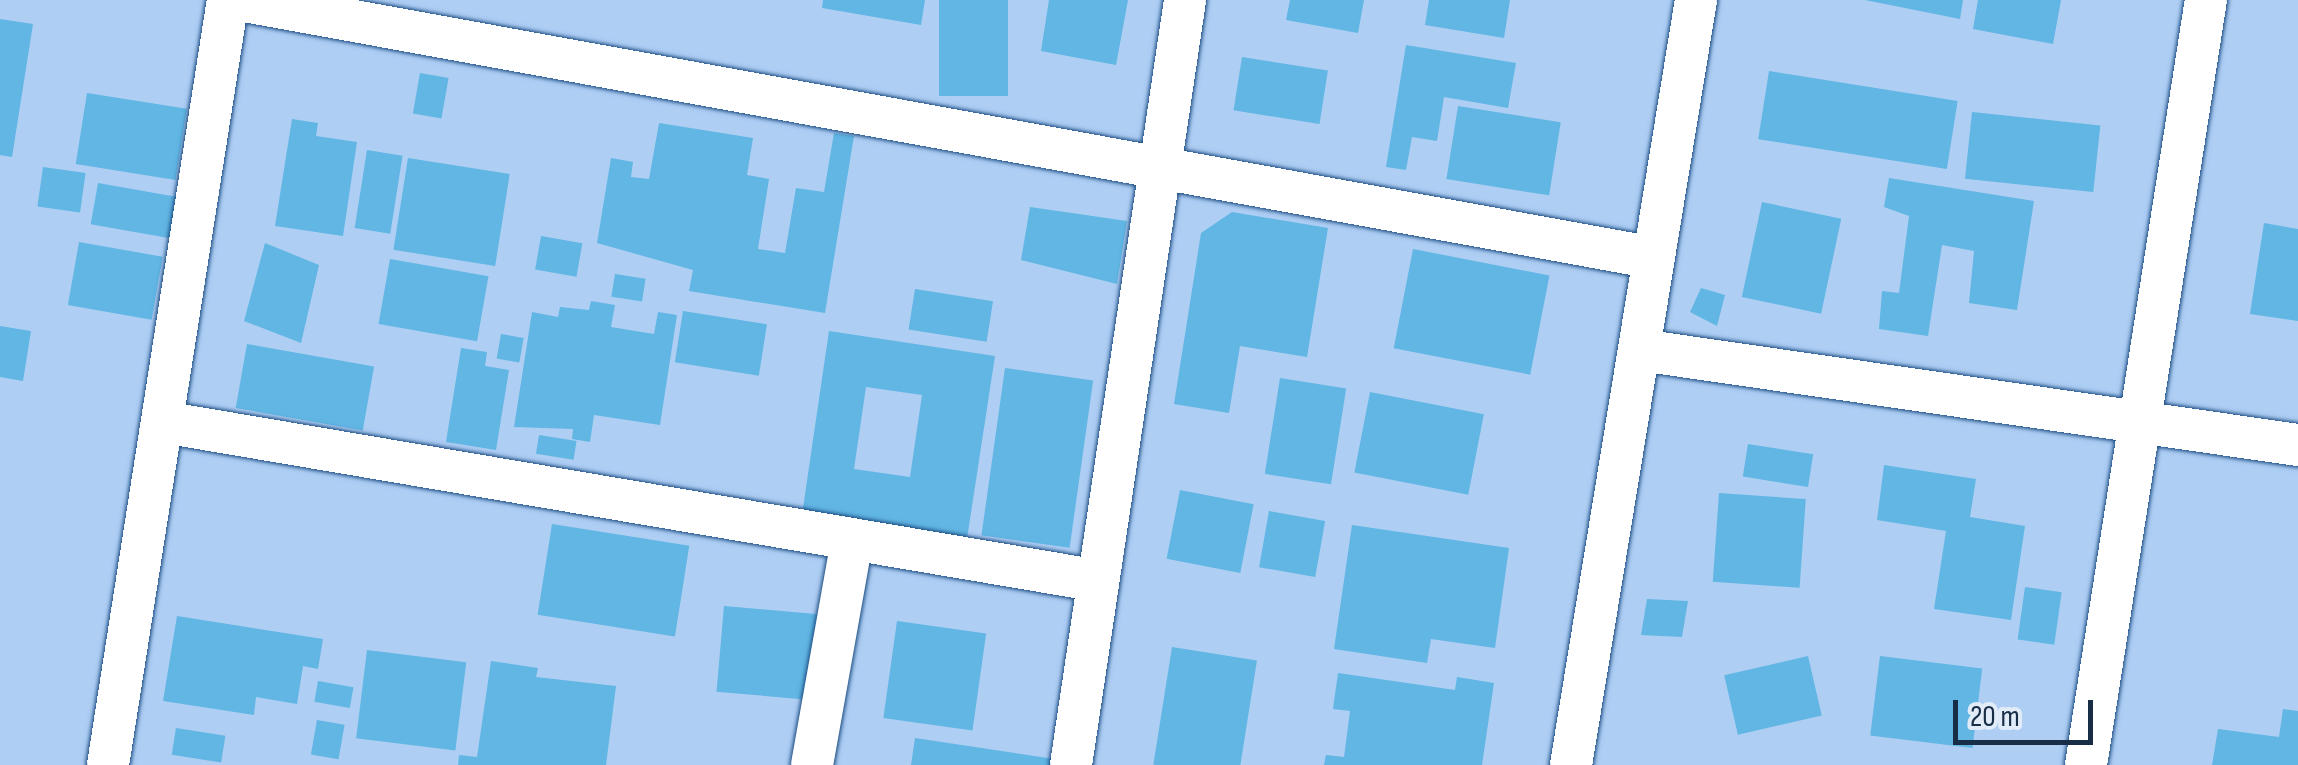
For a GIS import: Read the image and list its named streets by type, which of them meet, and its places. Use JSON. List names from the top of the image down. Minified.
{"scale_bar":"20 m"}
